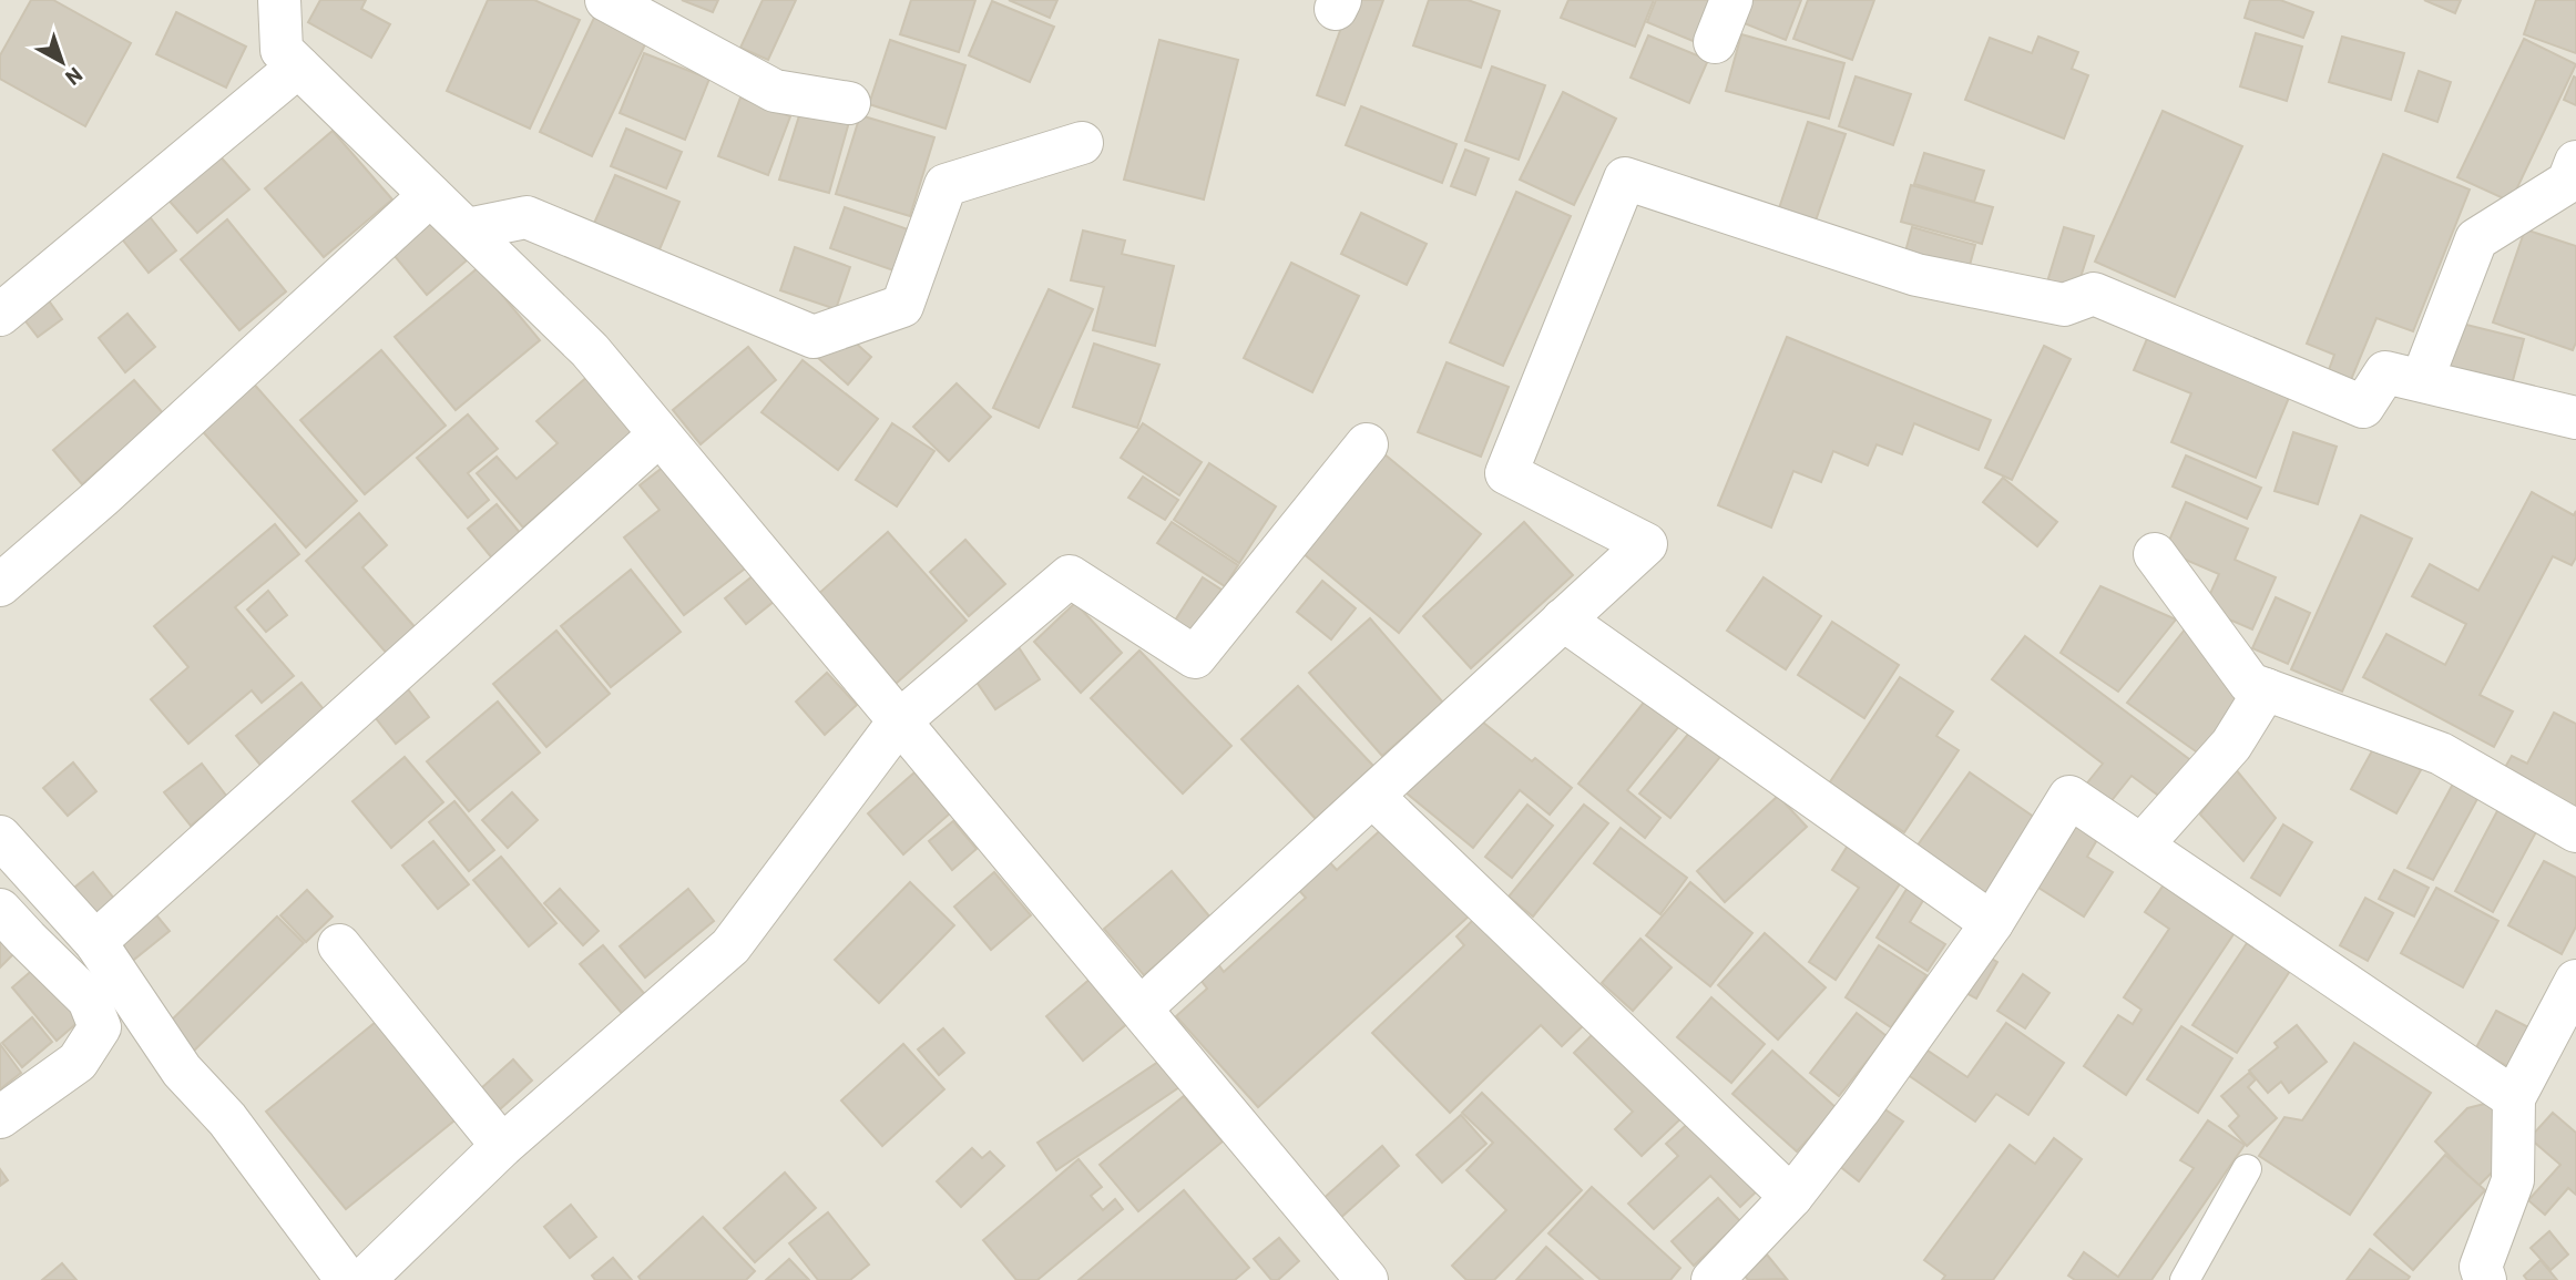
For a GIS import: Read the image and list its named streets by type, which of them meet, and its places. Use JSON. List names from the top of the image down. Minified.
{"north":"bottom right"}
